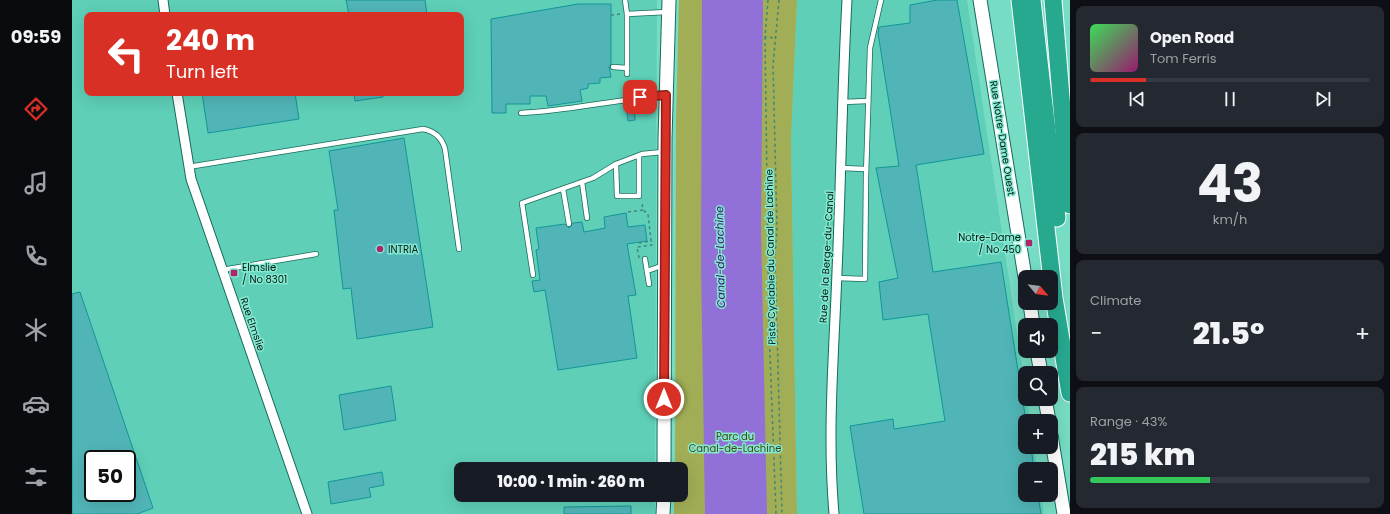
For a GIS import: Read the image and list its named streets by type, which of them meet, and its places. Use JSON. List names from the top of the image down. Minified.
{"streets":{"main road":["Rue Notre-Dame Ouest"],"street":["Rue de la Berge-du-Canal","Rue Elmslie"],"path":["Piste Cyclable du Canal de Lachine"]},"water":["Canal-de-Lachine"],"parks":["Parc du Canal-de-Lachine"],"places":{"transit":["Notre-Dame / No 450","Elmslie / No 8301"],"other":["INTRIA"]},"north":"bottom right","page":{"tabs":"09:59","turn":["240 m","Turn left"],"song":["Open Road","Tom Ferris"],"tile":[["43","km/h"],"Climate",["Range · 43%","215 km"]],"map_buttons":["+","−"],"heat":["−","21.5°","+"],"limit":"50","trip":"10:00 · 1 min · 260 m"}}
